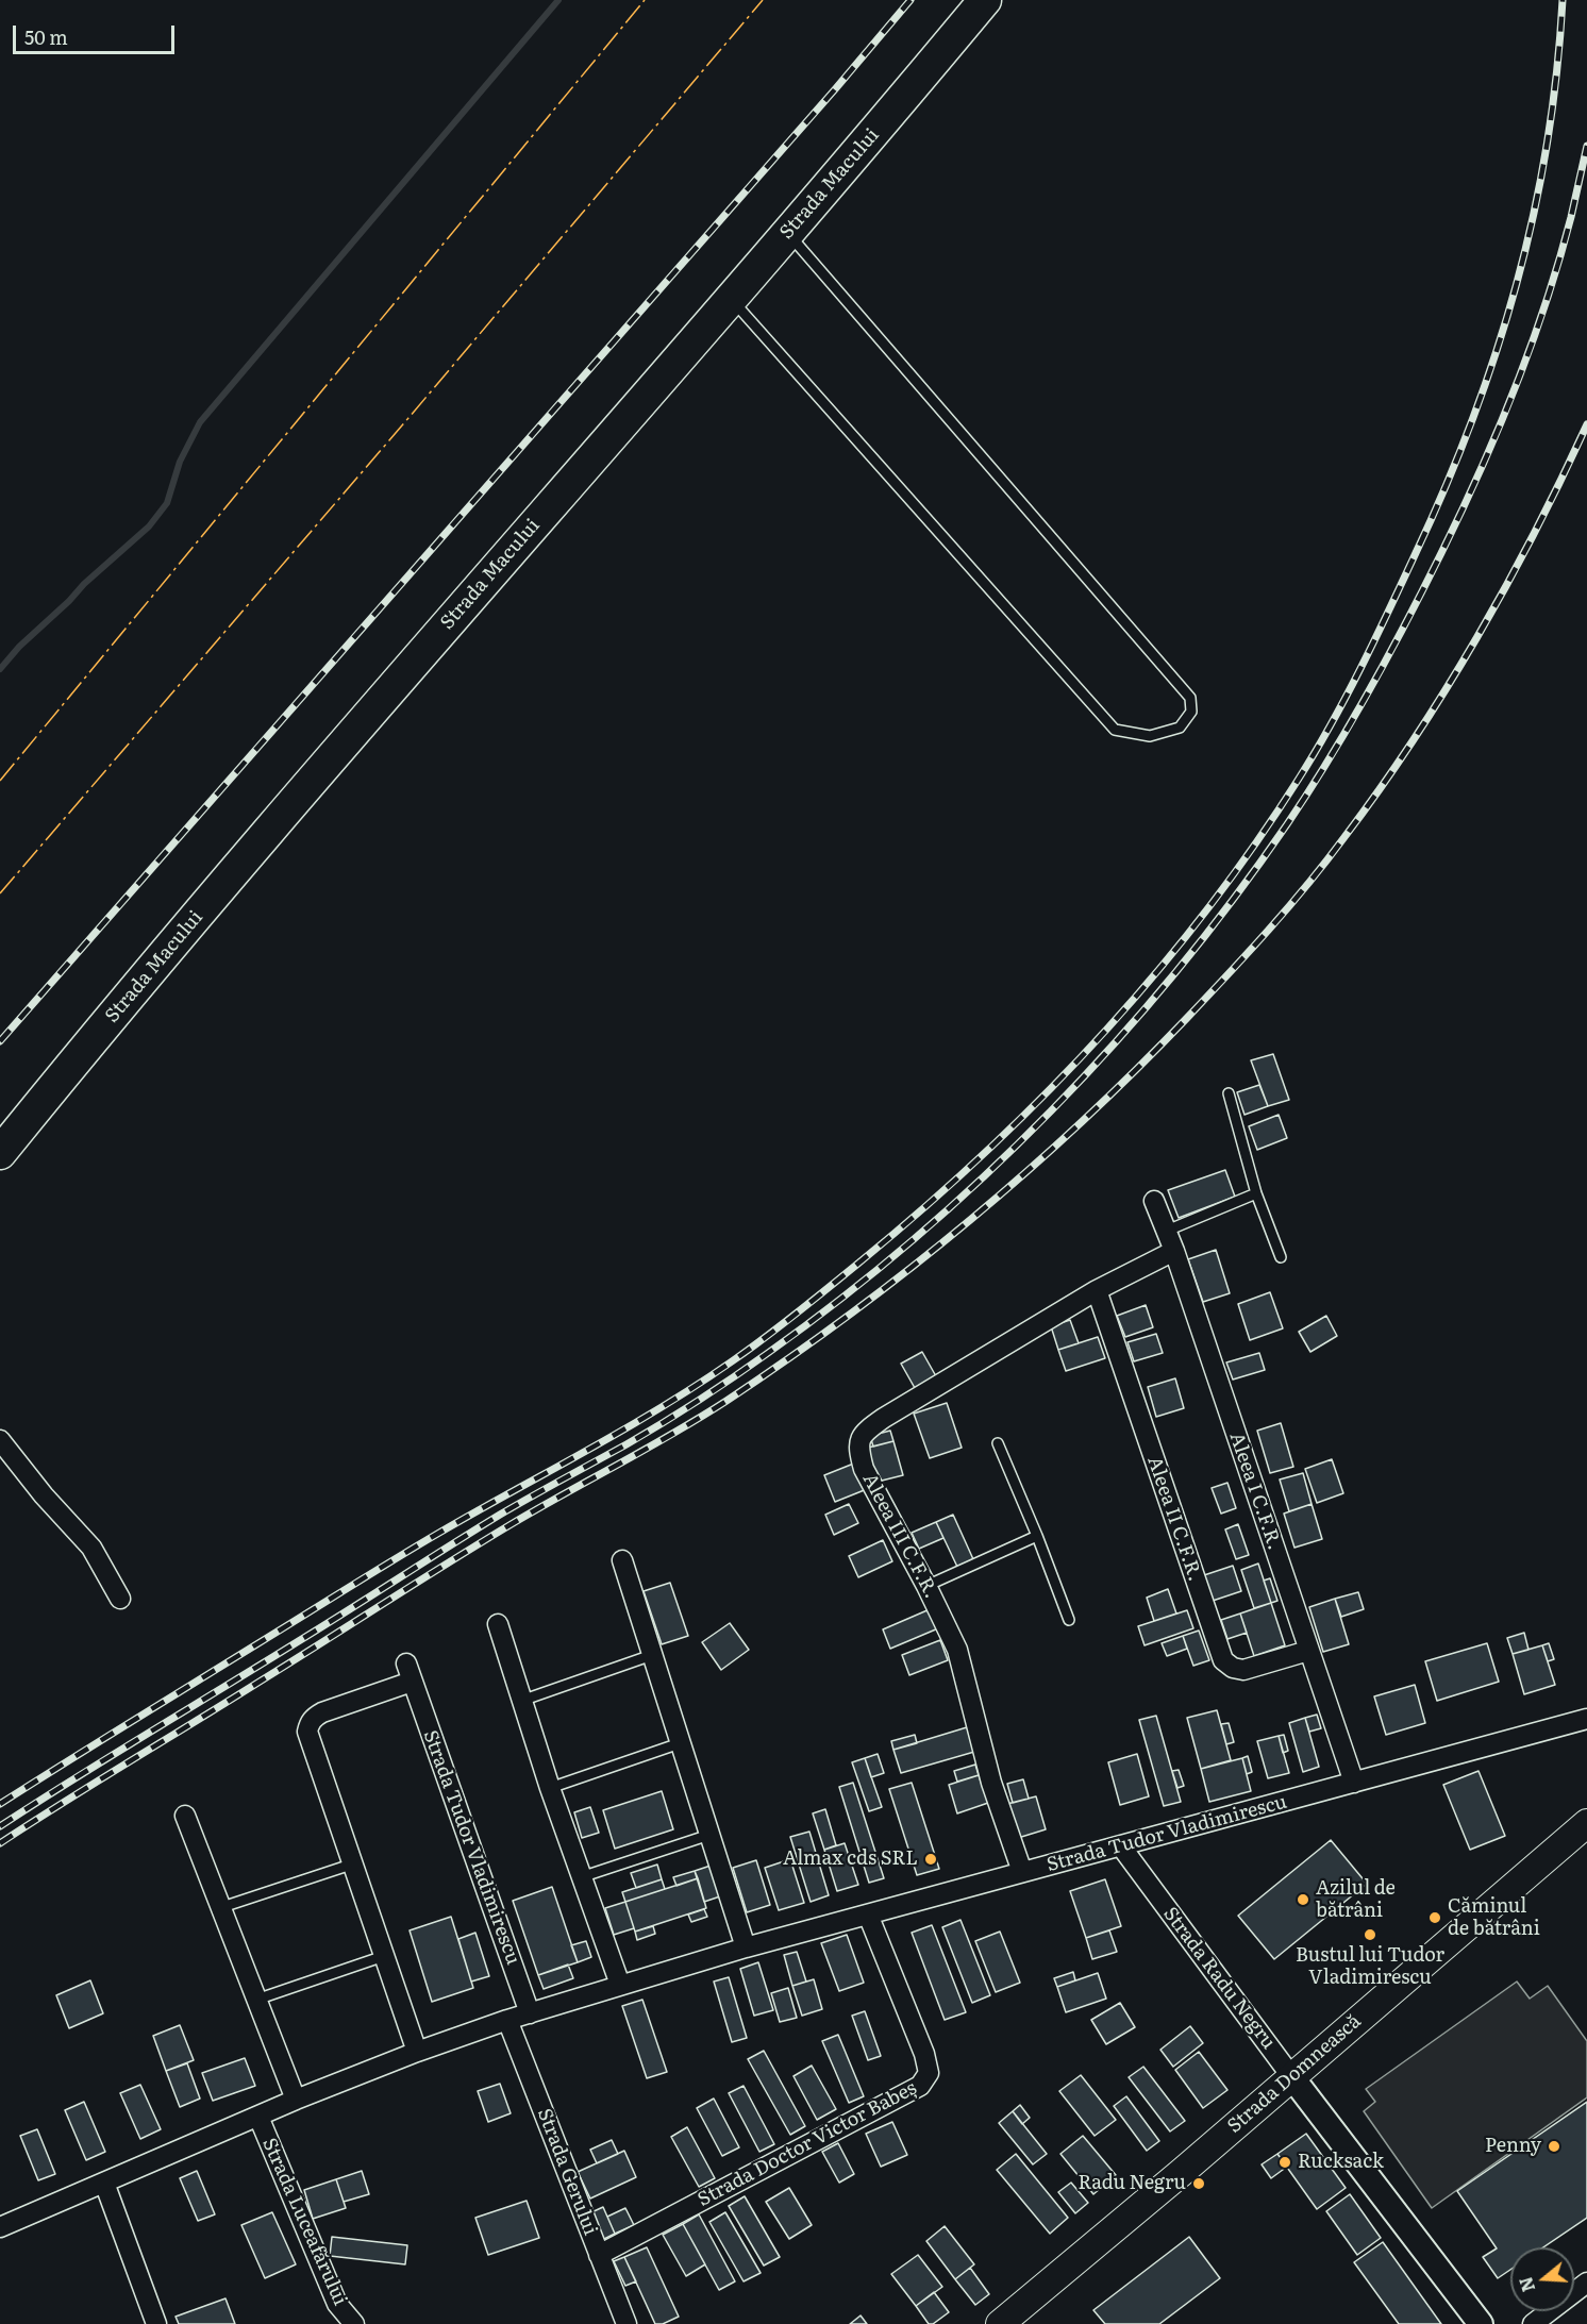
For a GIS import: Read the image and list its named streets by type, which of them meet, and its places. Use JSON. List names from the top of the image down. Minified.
{"streets":{"highway":["Strada Macului"],"main road":["Strada Domnească"],"street":["Aleea I C.F.R.","Aleea II C.F.R.","Aleea III C.F.R.","Strada Tudor Vladimirescu","Strada Radu Negru","Strada Doctor Victor Babeș","Strada Gerului","Strada Luceafărului"]},"crossings":[["Aleea I C.F.R.","Aleea II C.F.R."],["Aleea I C.F.R.","Aleea III C.F.R."],["Aleea I C.F.R.","Strada Tudor Vladimirescu"],["Aleea II C.F.R.","Aleea III C.F.R."],["Aleea III C.F.R.","Strada Tudor Vladimirescu"],["Strada Tudor Vladimirescu","Strada Radu Negru"],["Strada Tudor Vladimirescu","Strada Doctor Victor Babeș"],["Strada Tudor Vladimirescu","Strada Gerului"],["Strada Tudor Vladimirescu","Strada Luceafărului"],["Strada Radu Negru","Strada Domnească"],["Strada Doctor Victor Babeș","Strada Gerului"]],"places":["Almax cds SRL","Azilul de bătrâni","Căminul de bătrâni","Bustul lui Tudor Vladimirescu","Penny","Rucksack","Radu Negru"],"scale_bar":"50 m","north":"left"}
